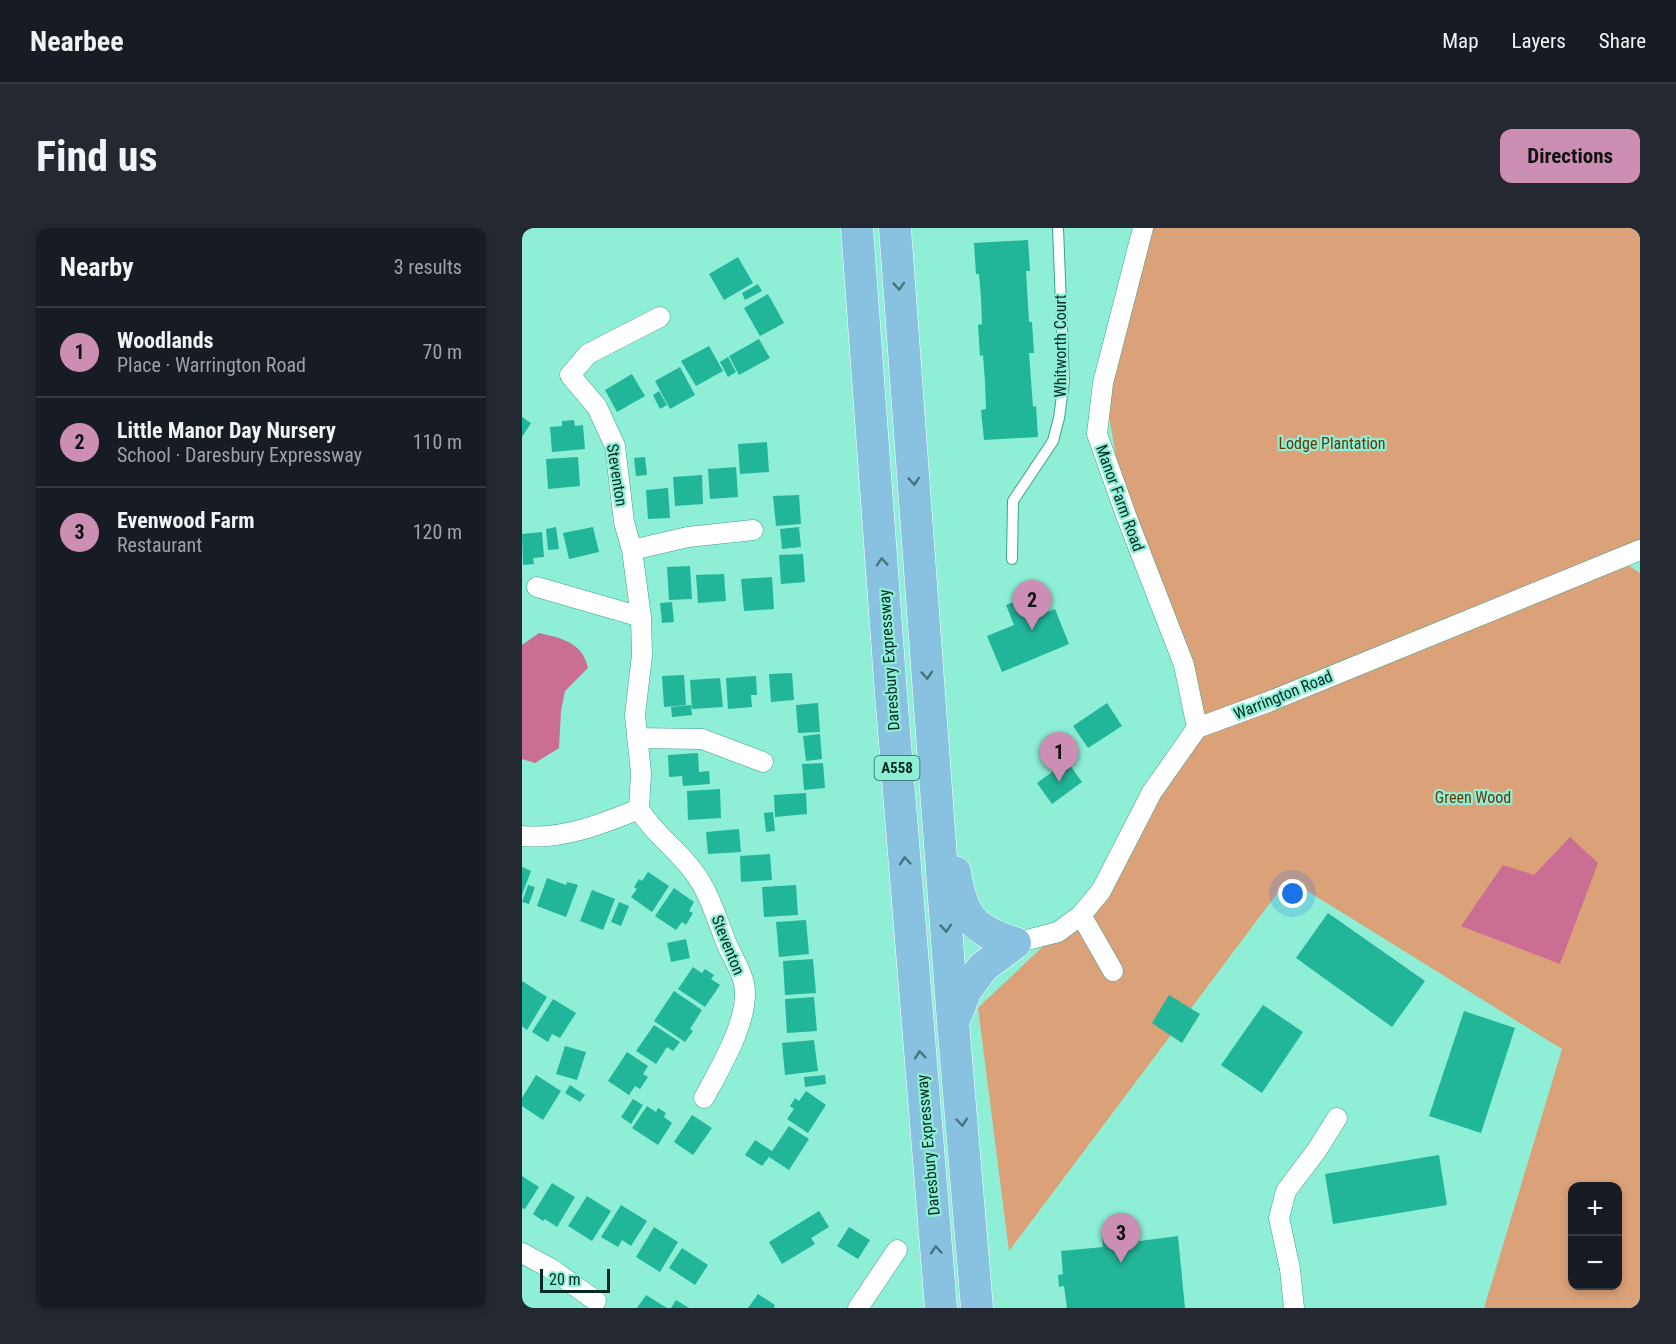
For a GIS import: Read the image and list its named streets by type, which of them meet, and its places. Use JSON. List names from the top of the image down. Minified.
{"streets":{"main road":["Daresbury Expressway","A558"],"street":["Steventon","Manor Farm Road","Warrington Road"],"lane":["Whitworth Court"]},"crossings":[["Manor Farm Road","Warrington Road"]],"parks":["Lodge Plantation","Green Wood"],"scale_bar":"20 m","page":{"header":"Nearbee","nav":["Map","Layers","Share"],"buttons":"Directions","title":"Find us","heading":["Nearby","3 results"],"list":[{"mark":"1","name":"Woodlands","note":"Place · Warrington Road","value":"70 m"},{"mark":"2","name":"Little Manor Day Nursery","note":"School · Daresbury Expressway","value":"110 m"},{"mark":"3","name":"Evenwood Farm","note":"Restaurant","value":"120 m"}],"pins":["2","1","3"],"map_buttons":["+","−"],"scale":"20 m"}}
